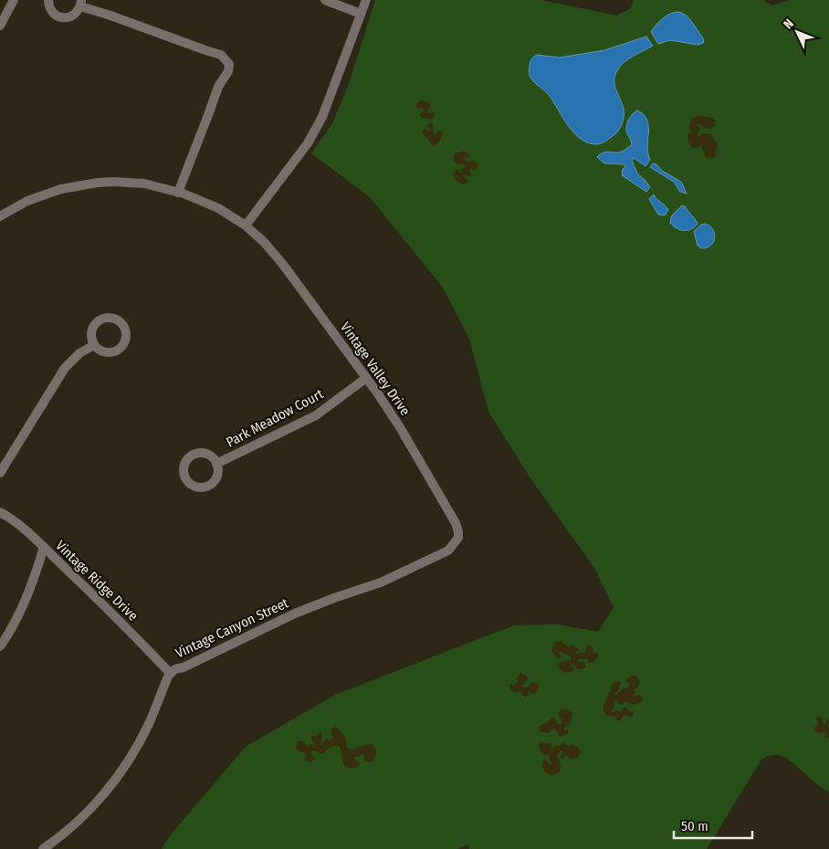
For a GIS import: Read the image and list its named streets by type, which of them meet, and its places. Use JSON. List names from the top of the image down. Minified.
{"streets":{"street":["Vintage Valley Drive","Park Meadow Court","Vintage Ridge Drive","Vintage Canyon Street"]},"crossings":[["Vintage Valley Drive","Park Meadow Court"],["Vintage Valley Drive","Vintage Canyon Street"],["Vintage Ridge Drive","Vintage Canyon Street"]],"scale_bar":"50 m","north":"top left"}
